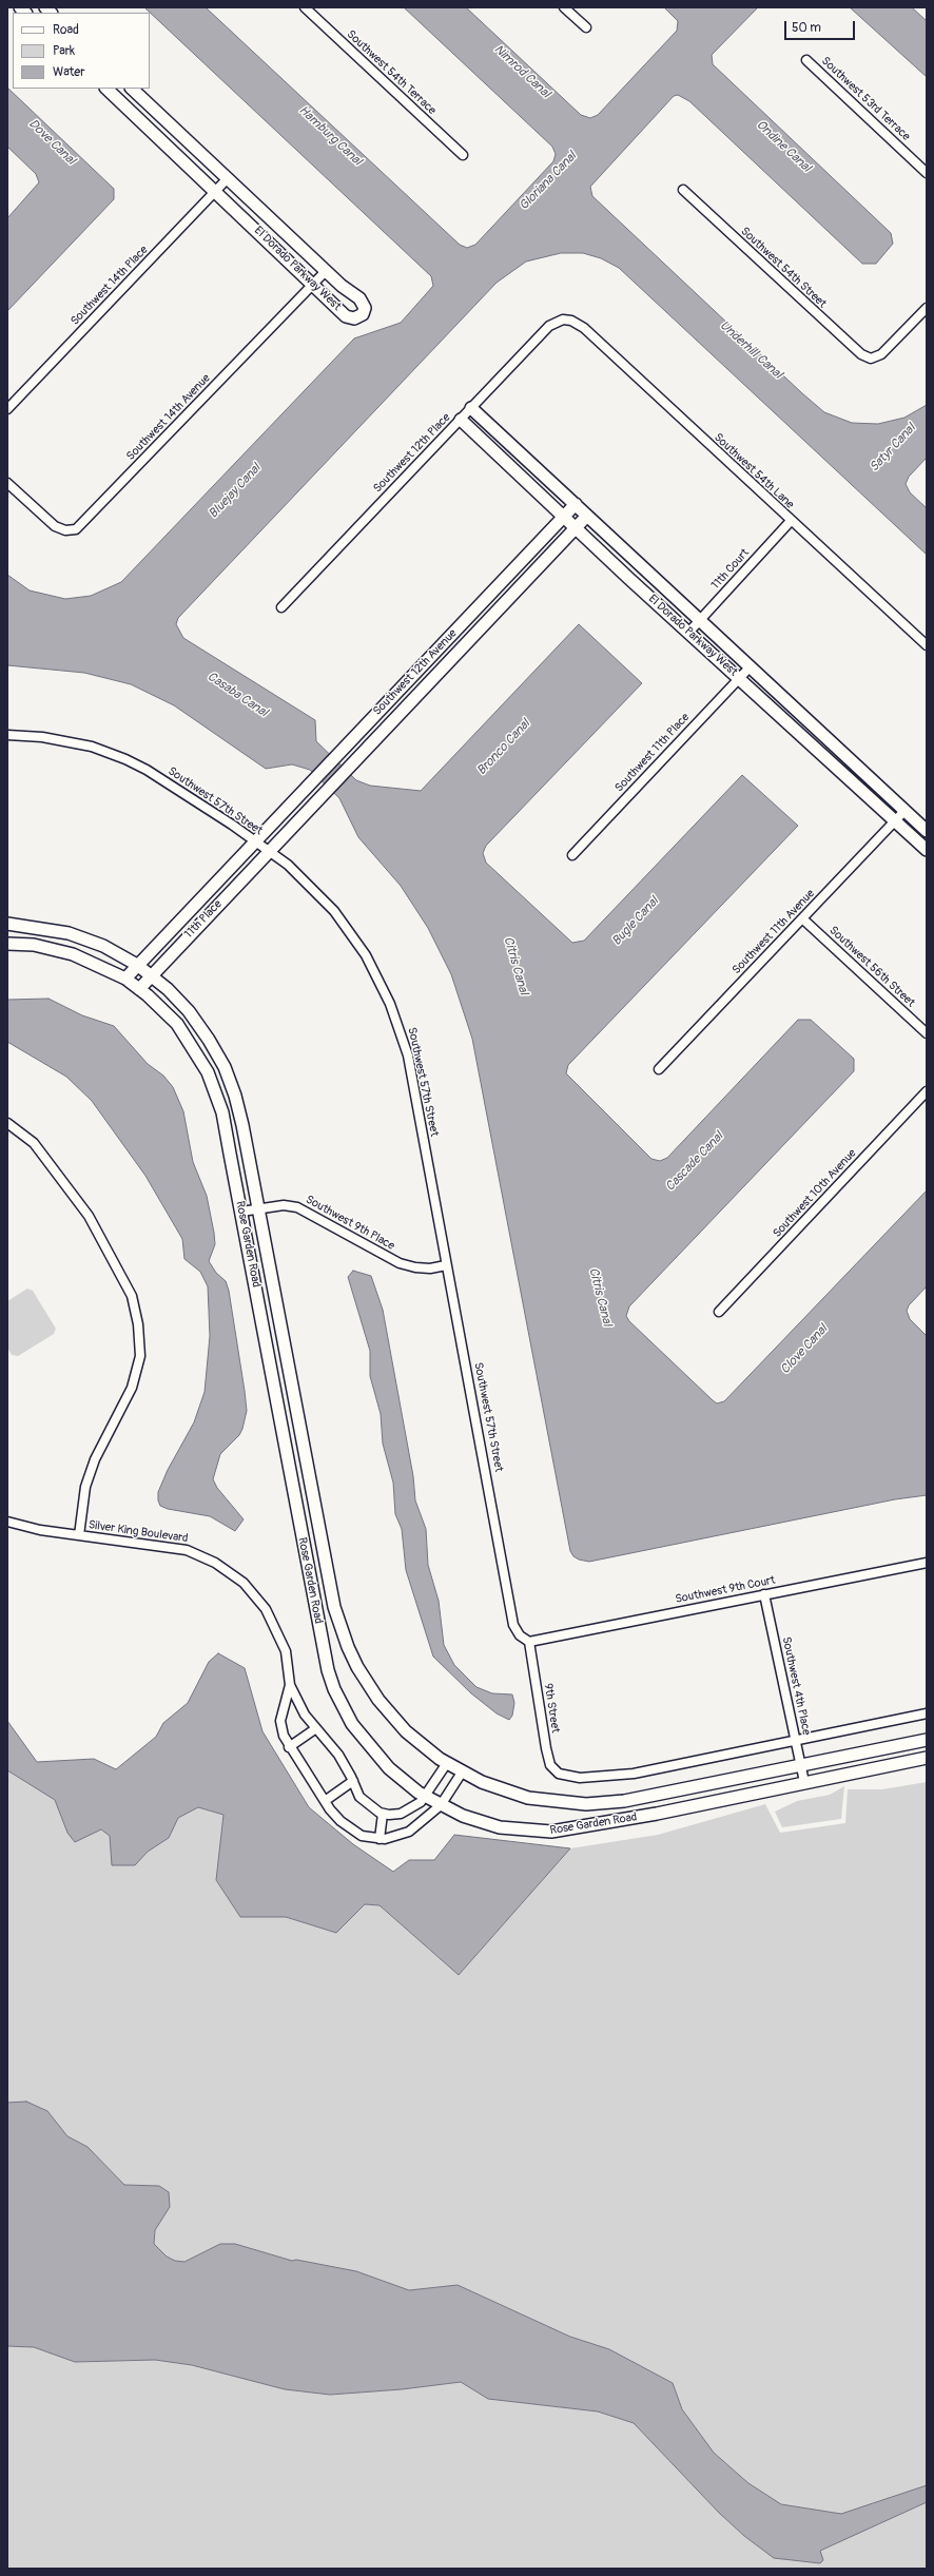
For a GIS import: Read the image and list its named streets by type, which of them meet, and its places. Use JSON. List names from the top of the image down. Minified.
{"streets":{"street":["Southwest 54th Terrace","Southwest 53rd Terrace","Southwest 54th Street","El Dorado Parkway West","Southwest 14th Place","Southwest 14th Avenue","Southwest 12th Place","Southwest 54th Lane","11th Court","Southwest 12th Avenue","Southwest 11th Place","Southwest 57th Street","11th Place","Southwest 11th Avenue","Southwest 56th Street","Southwest 10th Avenue","Southwest 9th Place","Rose Garden Road","Silver King Boulevard","Southwest 9th Court","Southwest 4th Place","9th Street"]},"crossings":[["El Dorado Parkway West","Southwest 14th Place"],["El Dorado Parkway West","Southwest 14th Avenue"],["El Dorado Parkway West","Southwest 12th Place"],["El Dorado Parkway West","11th Court"],["El Dorado Parkway West","Southwest 12th Avenue"],["El Dorado Parkway West","Southwest 11th Place"],["El Dorado Parkway West","Southwest 11th Avenue"],["Southwest 12th Place","Southwest 54th Lane"],["Southwest 54th Lane","11th Court"],["Southwest 12th Avenue","Southwest 57th Street"],["Southwest 12th Avenue","11th Place"],["Southwest 57th Street","11th Place"],["Southwest 57th Street","Southwest 9th Place"],["Southwest 57th Street","Southwest 9th Court"],["Southwest 57th Street","9th Street"],["11th Place","Rose Garden Road"],["Southwest 11th Avenue","Southwest 56th Street"],["Southwest 9th Place","Rose Garden Road"],["Rose Garden Road","Silver King Boulevard"],["Rose Garden Road","Southwest 4th Place"],["Southwest 9th Court","Southwest 4th Place"],["Southwest 9th Court","9th Street"],["Southwest 4th Place","9th Street"]],"water":["Nimrod Canal","Hamburg Canal","Dove Canal","Ondine Canal","Gloriana Canal","Underhill Canal","Satyr Canal","Bluejay Canal","Casaba Canal","Bronco Canal","Bugle Canal","Citris Canal","Cascade Canal","Clove Canal"],"legend":["Road","Park","Water"],"scale_bar":"50 m"}
